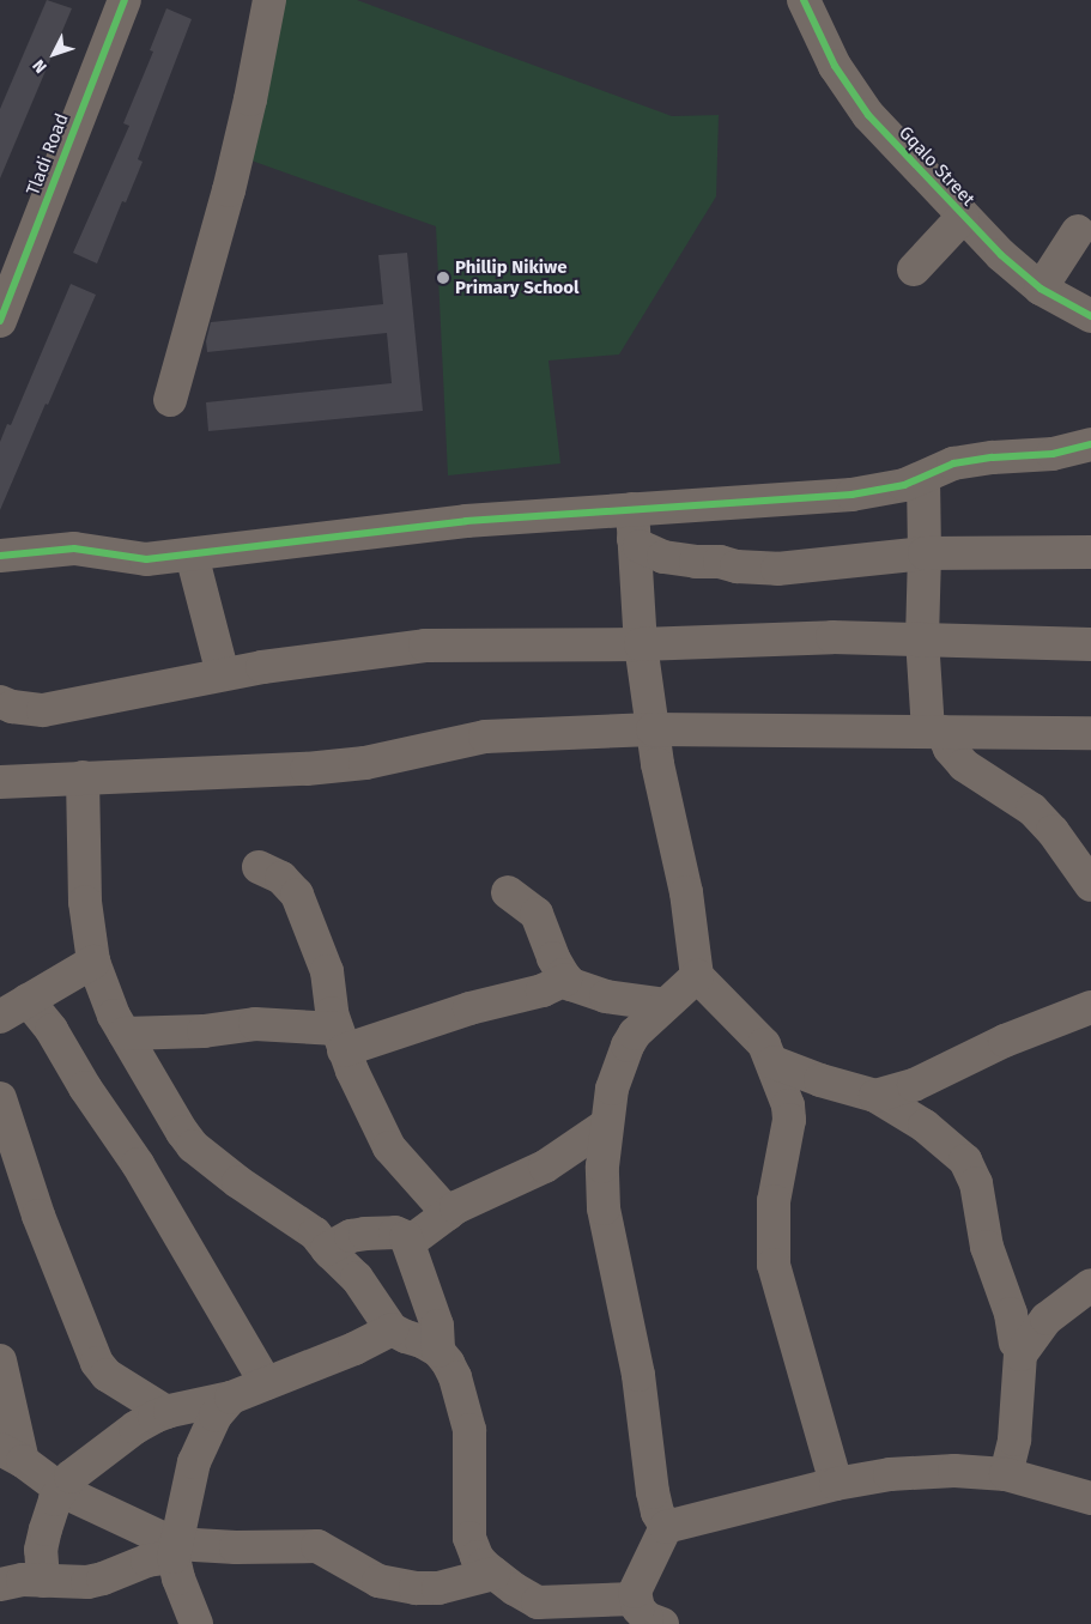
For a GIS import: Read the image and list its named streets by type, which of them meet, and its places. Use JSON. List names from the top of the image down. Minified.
{"streets":{"street":["Tladi Road","Gqalo Street"]},"places":["Phillip Nikiwe Primary School"],"north":"bottom left"}
